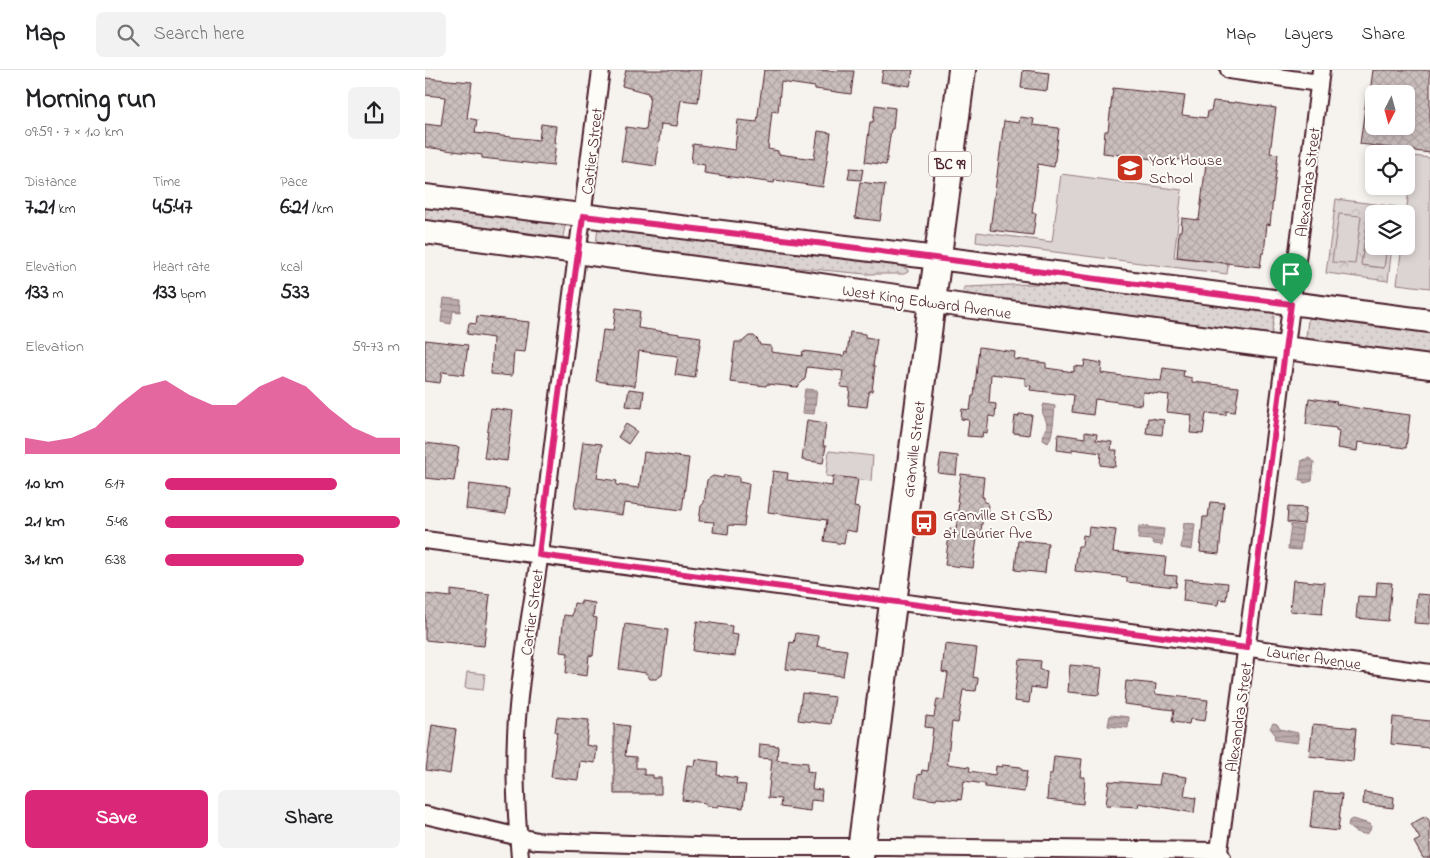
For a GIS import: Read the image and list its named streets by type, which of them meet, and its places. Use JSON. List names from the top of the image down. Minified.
{"streets":{"highway":["BC 99","Granville Street"],"main road":["West King Edward Avenue"],"street":["Cartier Street","Alexandra Street","Laurier Avenue"]},"crossings":[["Cartier Street","West King Edward Avenue"],["Cartier Street","Laurier Avenue"],["Alexandra Street","West King Edward Avenue"],["Alexandra Street","Laurier Avenue"],["West King Edward Avenue","Granville Street"],["Granville Street","Laurier Avenue"]],"places":{"school or university":["York House School"],"bus stop":["Granville St (SB) at Laurier Ave"]},"north":"bottom","page":{"header":"Map","search":"Search here","nav":["Map","Layers","Share"],"heading":["Morning run","09:59 · 7 × 1.0 km"],"stats":[["Distance","7.21 km"],["Time","45:47"],["Pace","6:21 /km"],["Elevation","133 m"],["Heart rate","133 bpm"],["kcal","533"]],"chart":["Elevation","59–73 m"],"list":[{"name":"1.0 km","note":"6:17"},{"name":"2.1 km","note":"5:48"},{"name":"3.1 km","note":"6:38"}],"buttons":["Save","Share"]}}
